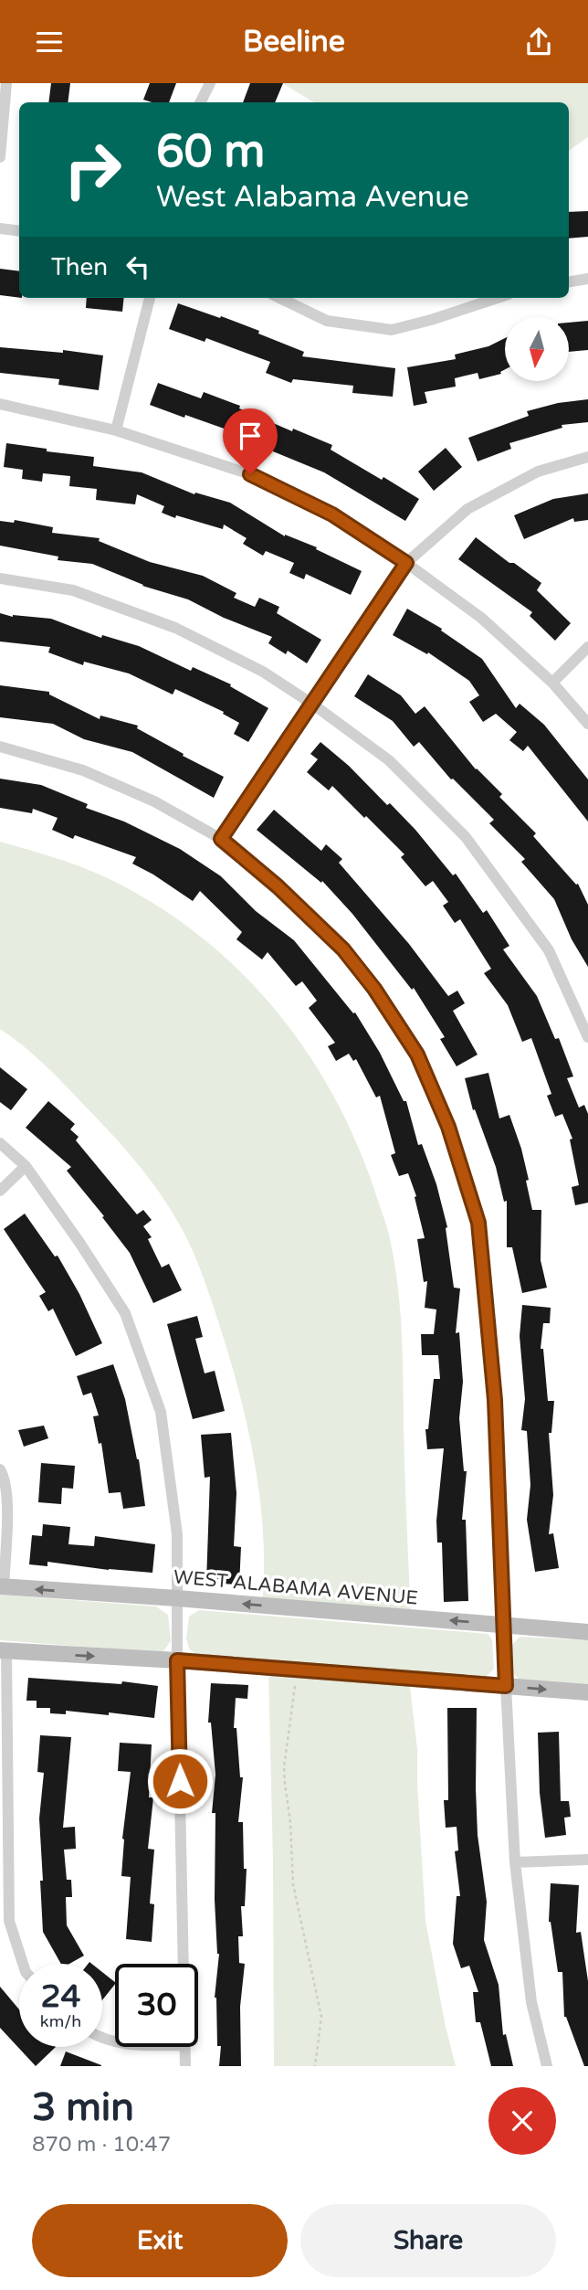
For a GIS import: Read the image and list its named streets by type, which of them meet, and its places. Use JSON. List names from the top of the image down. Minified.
{"streets":{"street":["WEST ALABAMA AVENUE"]},"north":"bottom","page":{"header":"Beeline","turn":["60 m","West Alabama Avenue"],"then":"Then","speed":"24 km/h","limit":"30","heading":["3 min","870 m · 10:47"],"buttons":["Exit","Share"]}}
